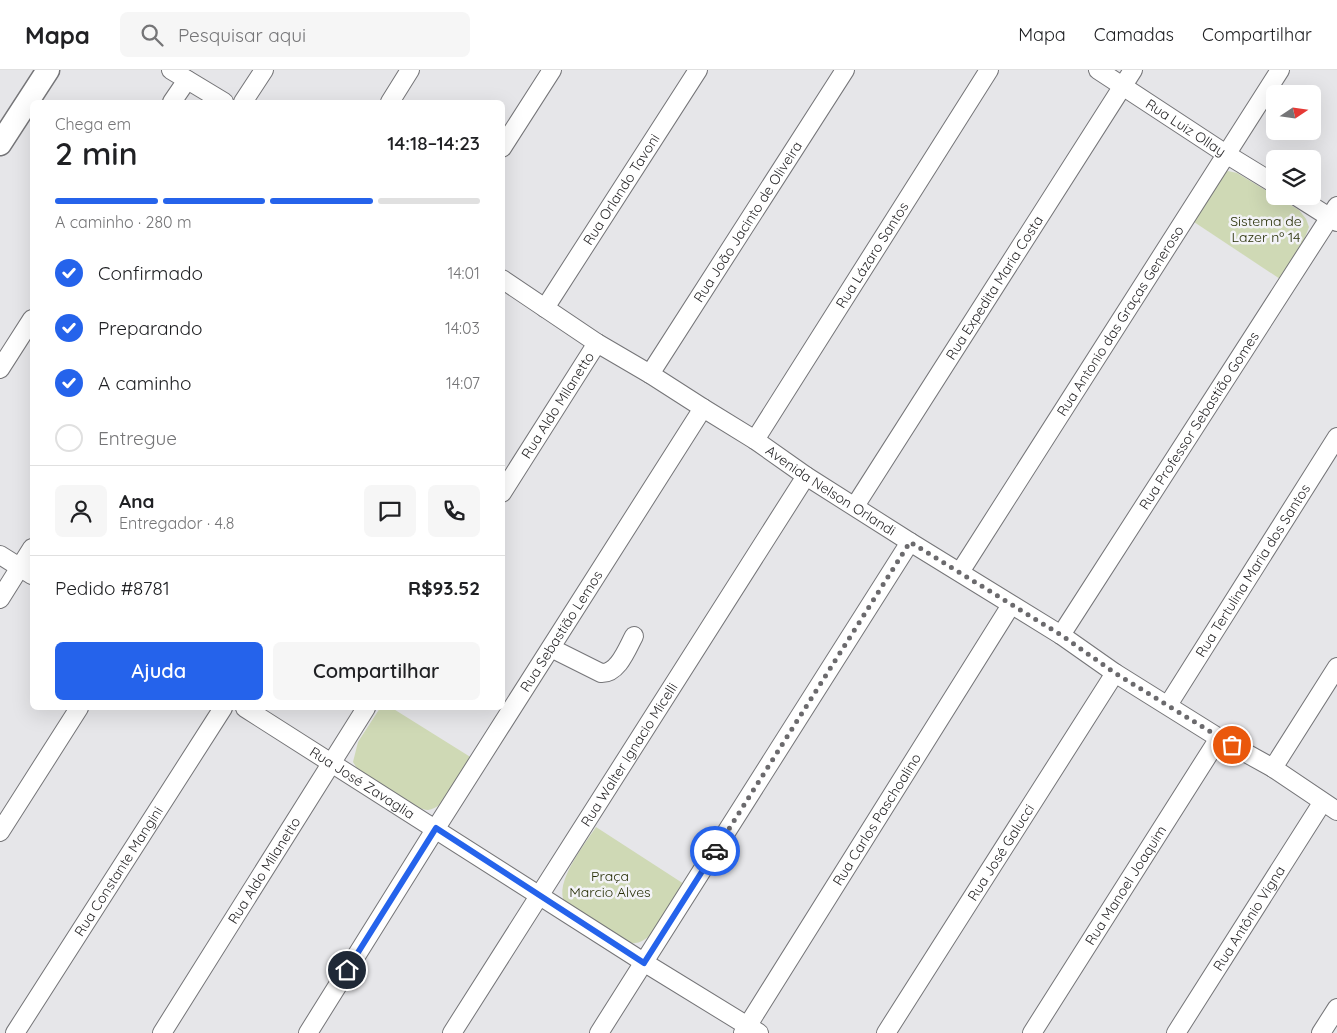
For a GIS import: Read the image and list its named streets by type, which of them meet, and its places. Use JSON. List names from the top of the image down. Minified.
{"streets":{"street":["Rua Luiz Ollay","Rua Orlando Tavoni","Rua João Jacinto de Oliveira","Rua Lázaro Santos","Rua Expedita Maria Costa","Rua Antonio das Graças Generoso","Rua Aldo Milanetto","Rua Professor Sebastião Gomes","Avenida Nelson Orlandi","Rua Tertulina Maria dos Santos","Rua Sebastião Lemos","Rua Walter Ignacio Micelli","Rua José Zavaglia","Rua Carlos Paschoalino","Rua José Galucci","Rua Constante Mangini","Rua Manoel Joaquim","Rua Antônio Vigna"]},"crossings":[["Rua Luiz Ollay","Rua Expedita Maria Costa"],["Rua Luiz Ollay","Rua Antonio das Graças Generoso"],["Rua Orlando Tavoni","Avenida Nelson Orlandi"],["Rua João Jacinto de Oliveira","Avenida Nelson Orlandi"],["Rua Lázaro Santos","Avenida Nelson Orlandi"],["Rua Expedita Maria Costa","Avenida Nelson Orlandi"],["Rua Antonio das Graças Generoso","Avenida Nelson Orlandi"],["Rua Aldo Milanetto","Avenida Nelson Orlandi"],["Rua Aldo Milanetto","Rua José Zavaglia"],["Rua Professor Sebastião Gomes","Avenida Nelson Orlandi"],["Avenida Nelson Orlandi","Rua Tertulina Maria dos Santos"],["Avenida Nelson Orlandi","Rua Sebastião Lemos"],["Avenida Nelson Orlandi","Rua Walter Ignacio Micelli"],["Avenida Nelson Orlandi","Rua Carlos Paschoalino"],["Avenida Nelson Orlandi","Rua José Galucci"],["Avenida Nelson Orlandi","Rua Manoel Joaquim"],["Avenida Nelson Orlandi","Rua Antônio Vigna"],["Rua Sebastião Lemos","Rua José Zavaglia"],["Rua Walter Ignacio Micelli","Rua José Zavaglia"],["Rua José Zavaglia","Rua Carlos Paschoalino"]],"parks":["Sistema de Lazer nº 14","Praça Marcio Alves"],"north":"right","page":{"header":"Mapa","search":"Pesquisar aqui","nav":["Mapa","Camadas","Compartilhar"],"heading":["2 min","Chega em","14:18–14:23"],"panel":["Ana","Entregador · 4.8","Pedido #8781","R$93.52"],"bar":"A caminho · 280 m","list":[["Confirmado","14:01"],["Preparando","14:03"],["A caminho","14:07"],"Entregue"],"buttons":["Ajuda","Compartilhar"]}}
